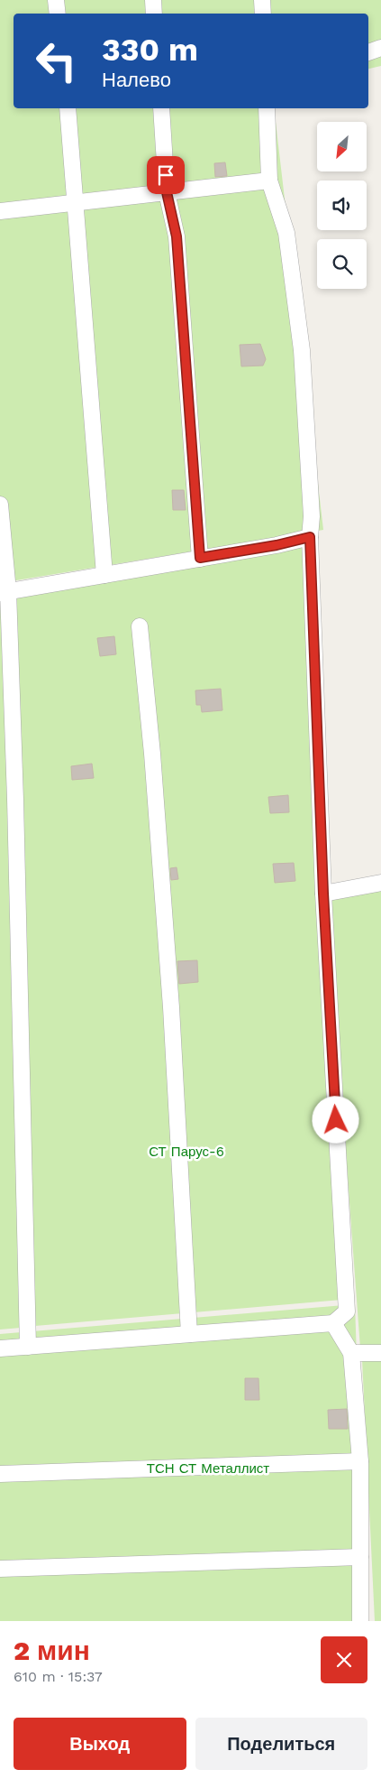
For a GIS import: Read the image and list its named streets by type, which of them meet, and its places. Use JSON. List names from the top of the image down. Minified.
{"parks":["СТ Парус-6","ТСН СТ Металлист"],"north":"bottom left","page":{"turn":["330 m","Налево"],"heading":["2 мин","610 m · 15:37"],"buttons":["Выход","Поделиться"]}}
